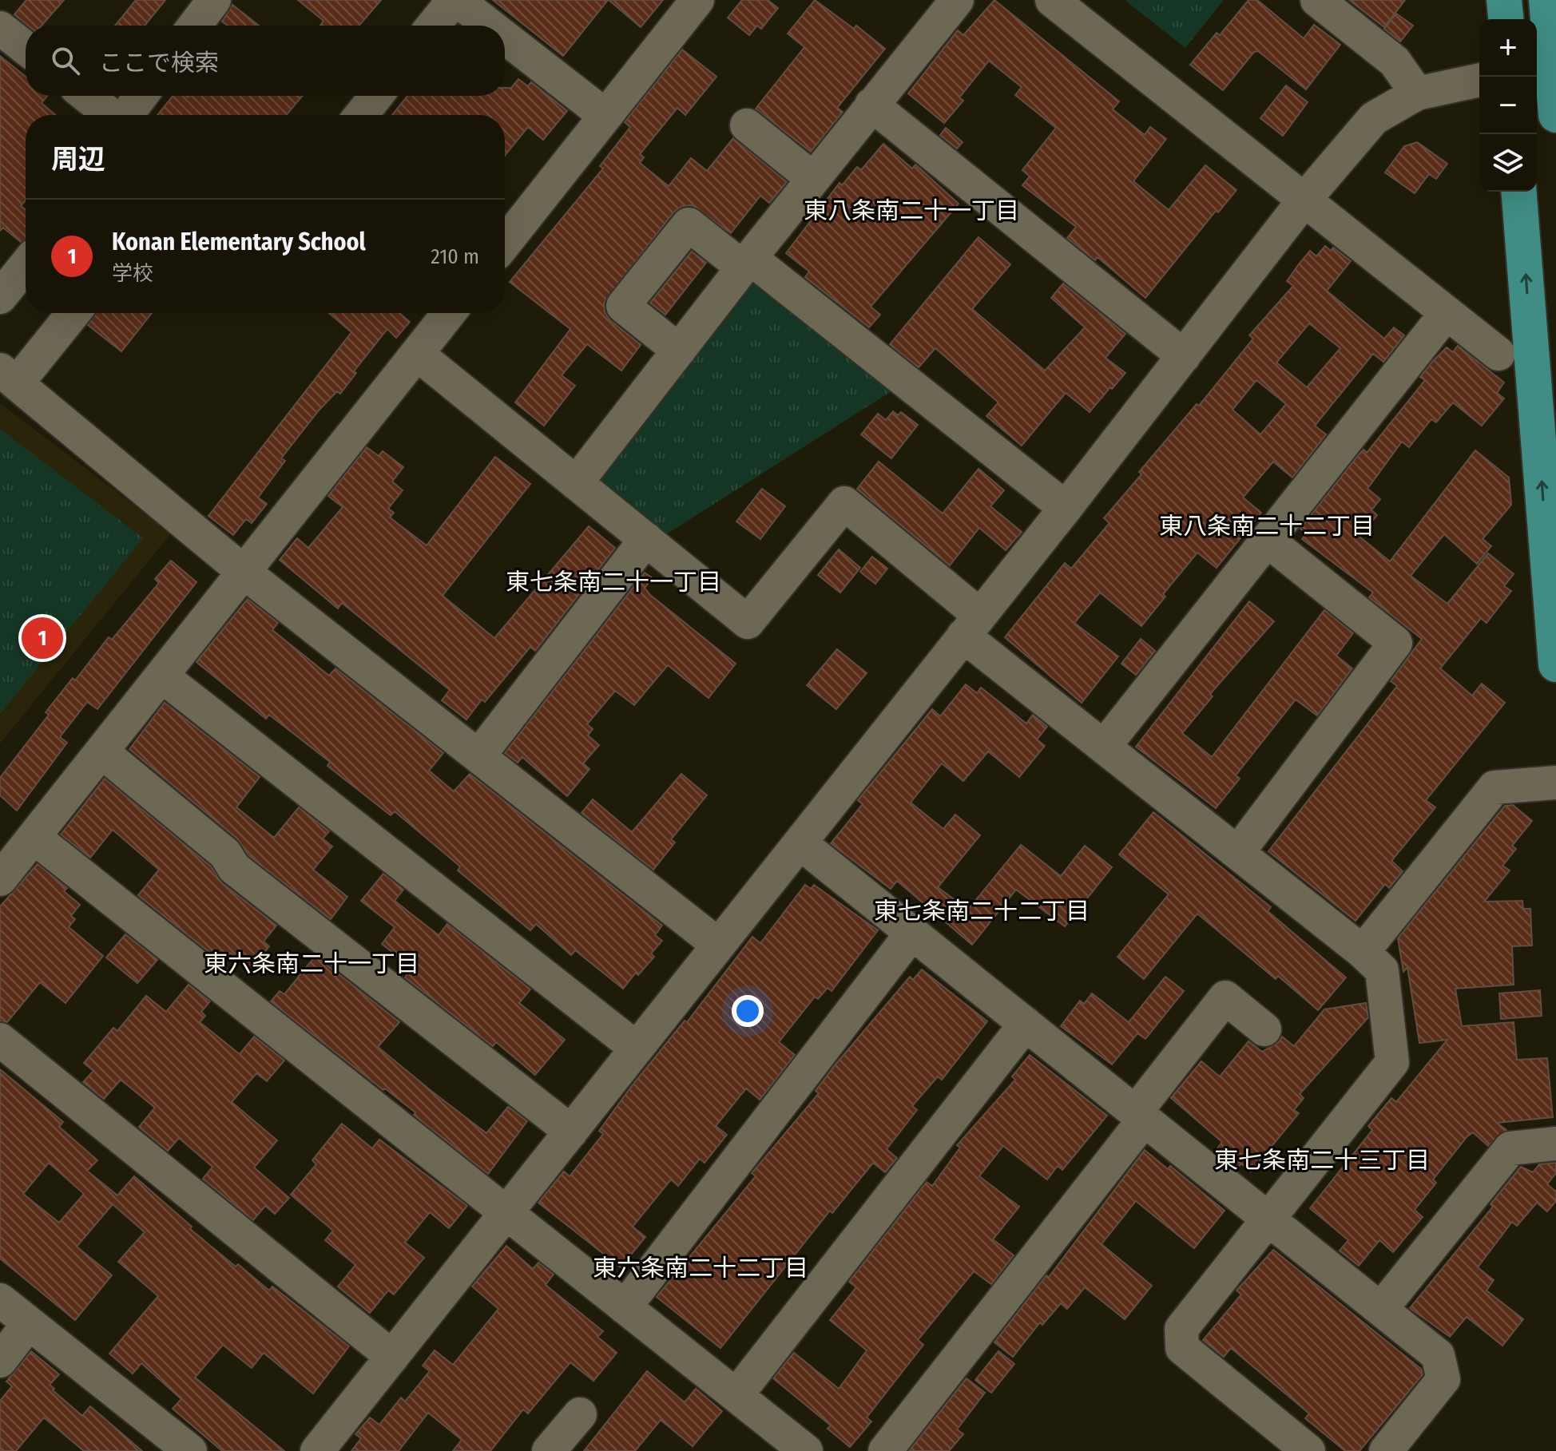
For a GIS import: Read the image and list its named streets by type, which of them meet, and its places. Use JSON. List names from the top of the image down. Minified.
{"districts":["東八条南二十一丁目","東八条南二十二丁目","東七条南二十一丁目","東七条南二十二丁目","東六条南二十一丁目","東七条南二十三丁目","東六条南二十二丁目"],"page":{"map_buttons":["+","−"],"search":"ここで検索","heading":"周辺","list":[{"mark":"1","name":"Konan Elementary School","note":"学校","value":"210 m"}],"pins":"1"}}
